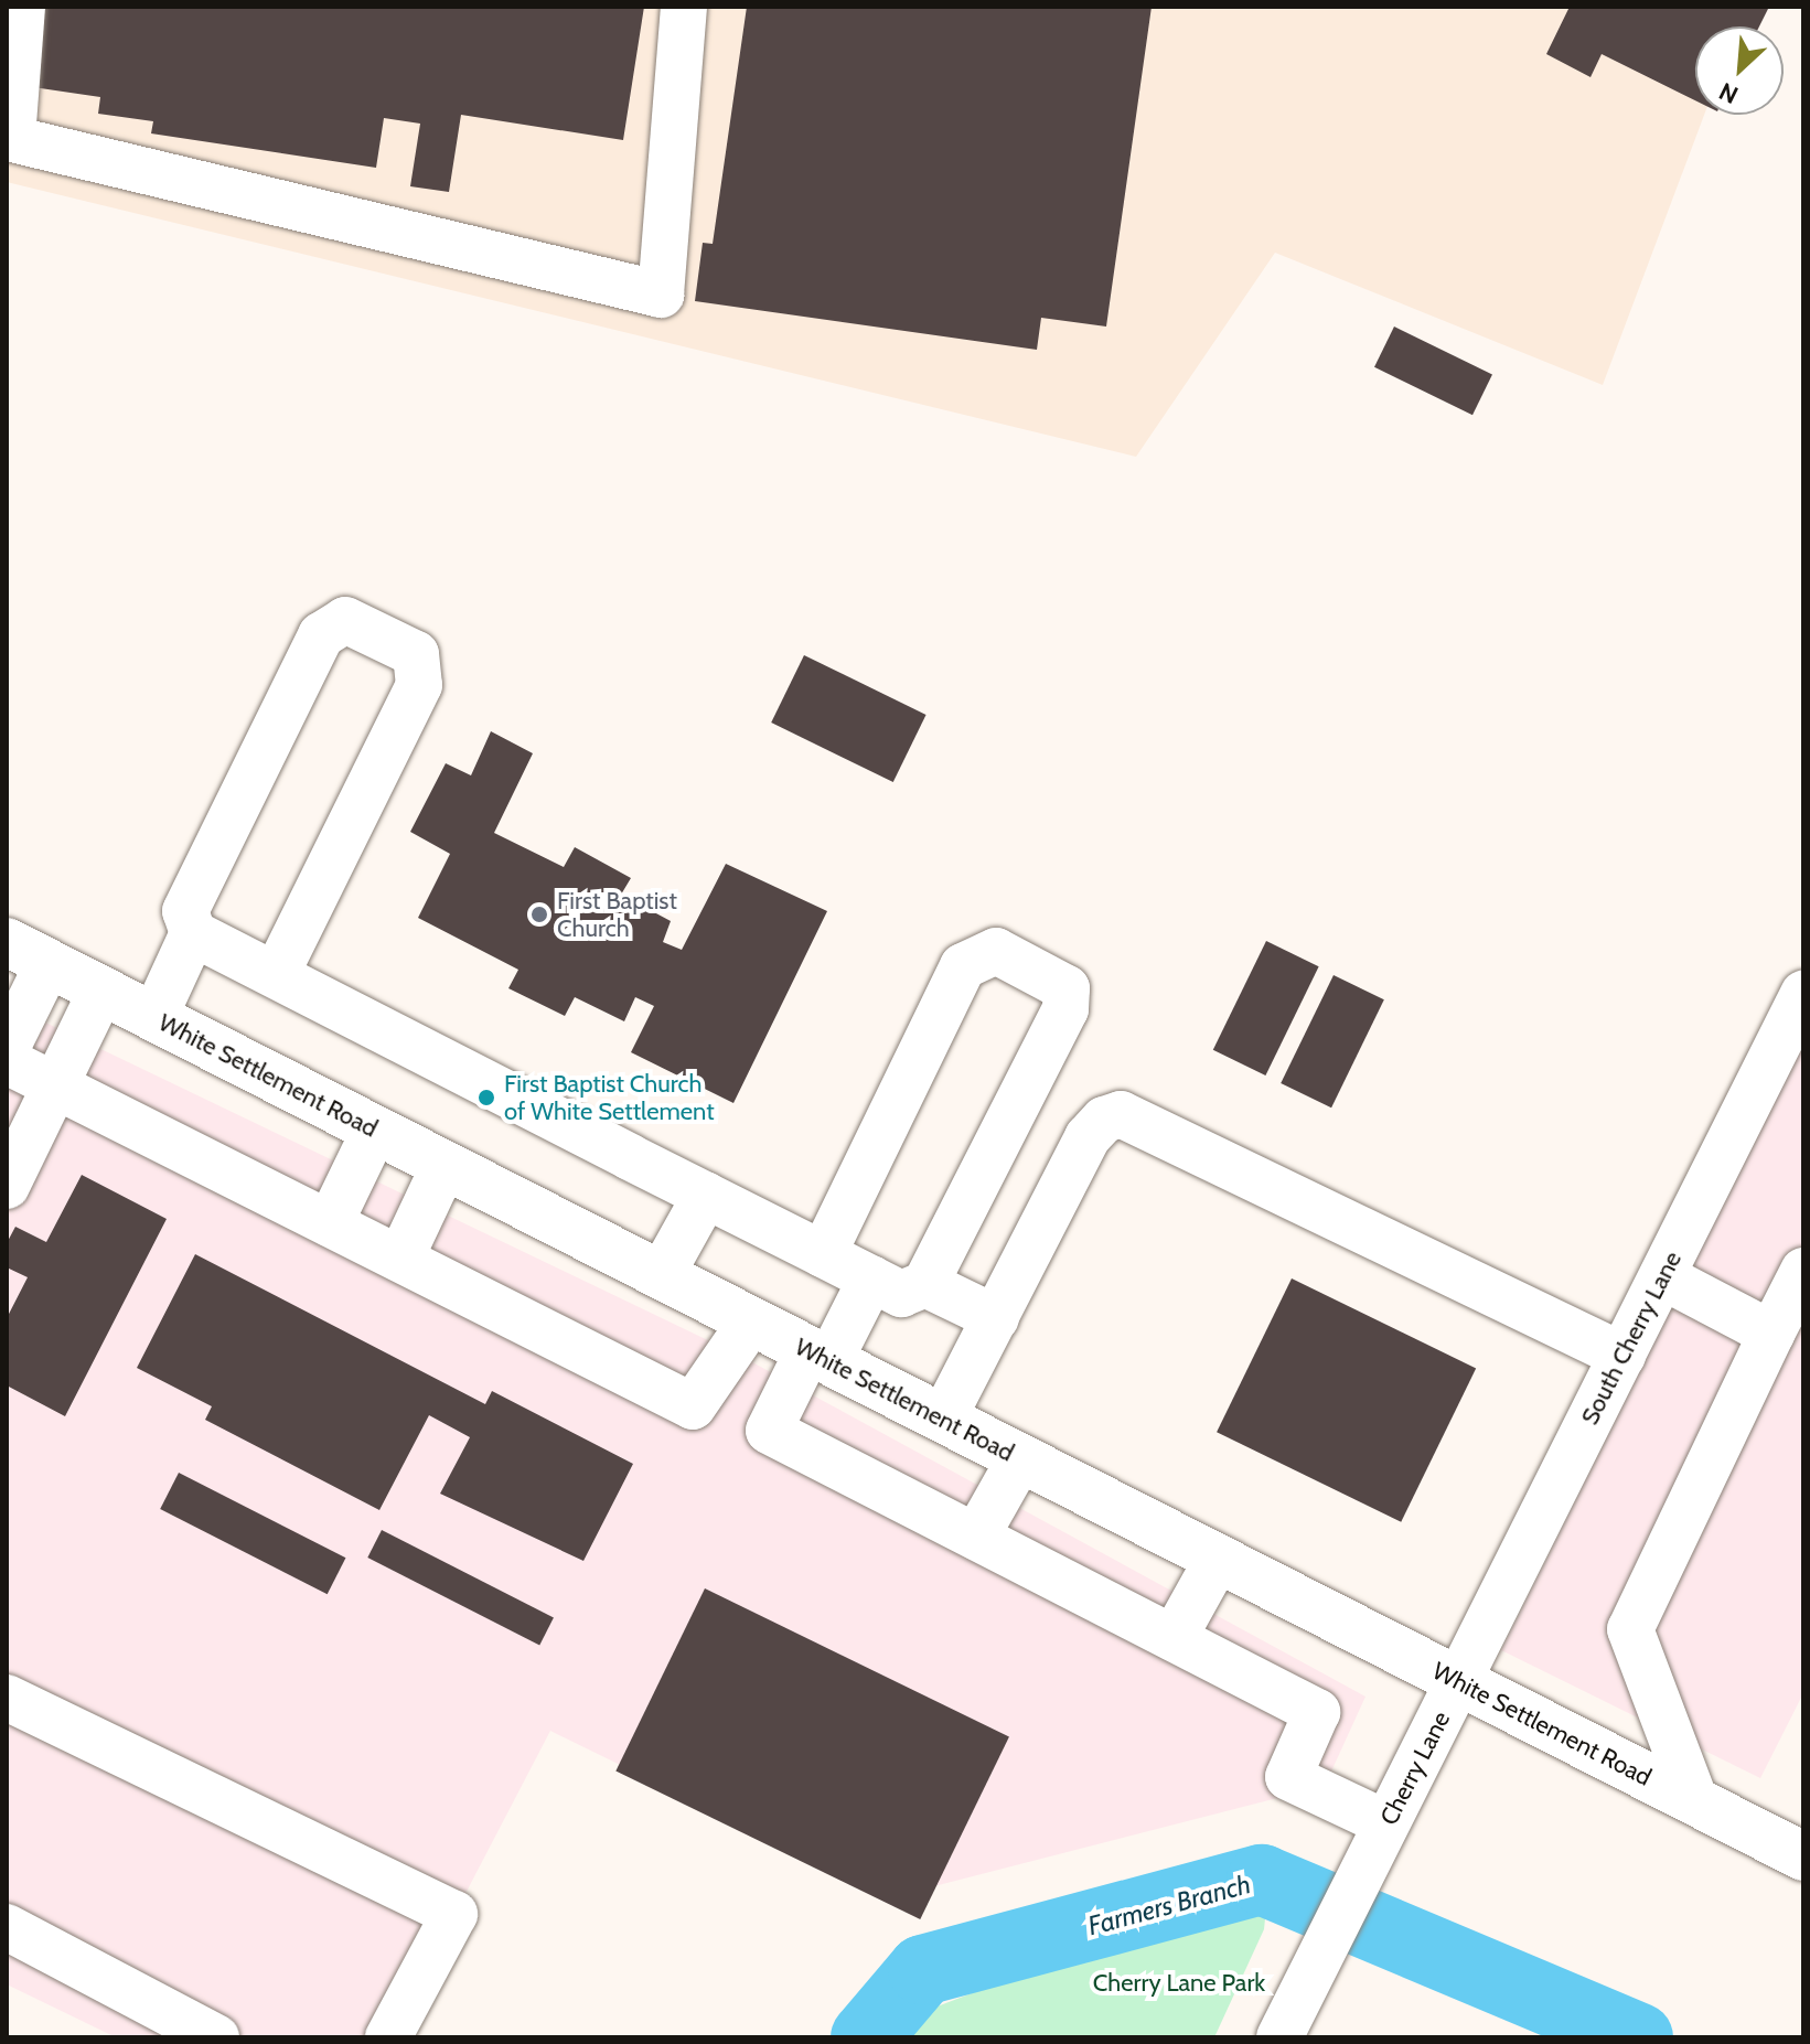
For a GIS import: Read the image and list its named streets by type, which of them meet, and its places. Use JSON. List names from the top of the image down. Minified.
{"streets":{"main road":["White Settlement Road"],"street":["South Cherry Lane","Cherry Lane"]},"crossings":[["White Settlement Road","South Cherry Lane"],["White Settlement Road","Cherry Lane"],["South Cherry Lane","Cherry Lane"]],"water":["Farmers Branch"],"parks":["Cherry Lane Park"],"places":["First Baptist Church","First Baptist Church of White Settlement"],"north":"bottom left"}
